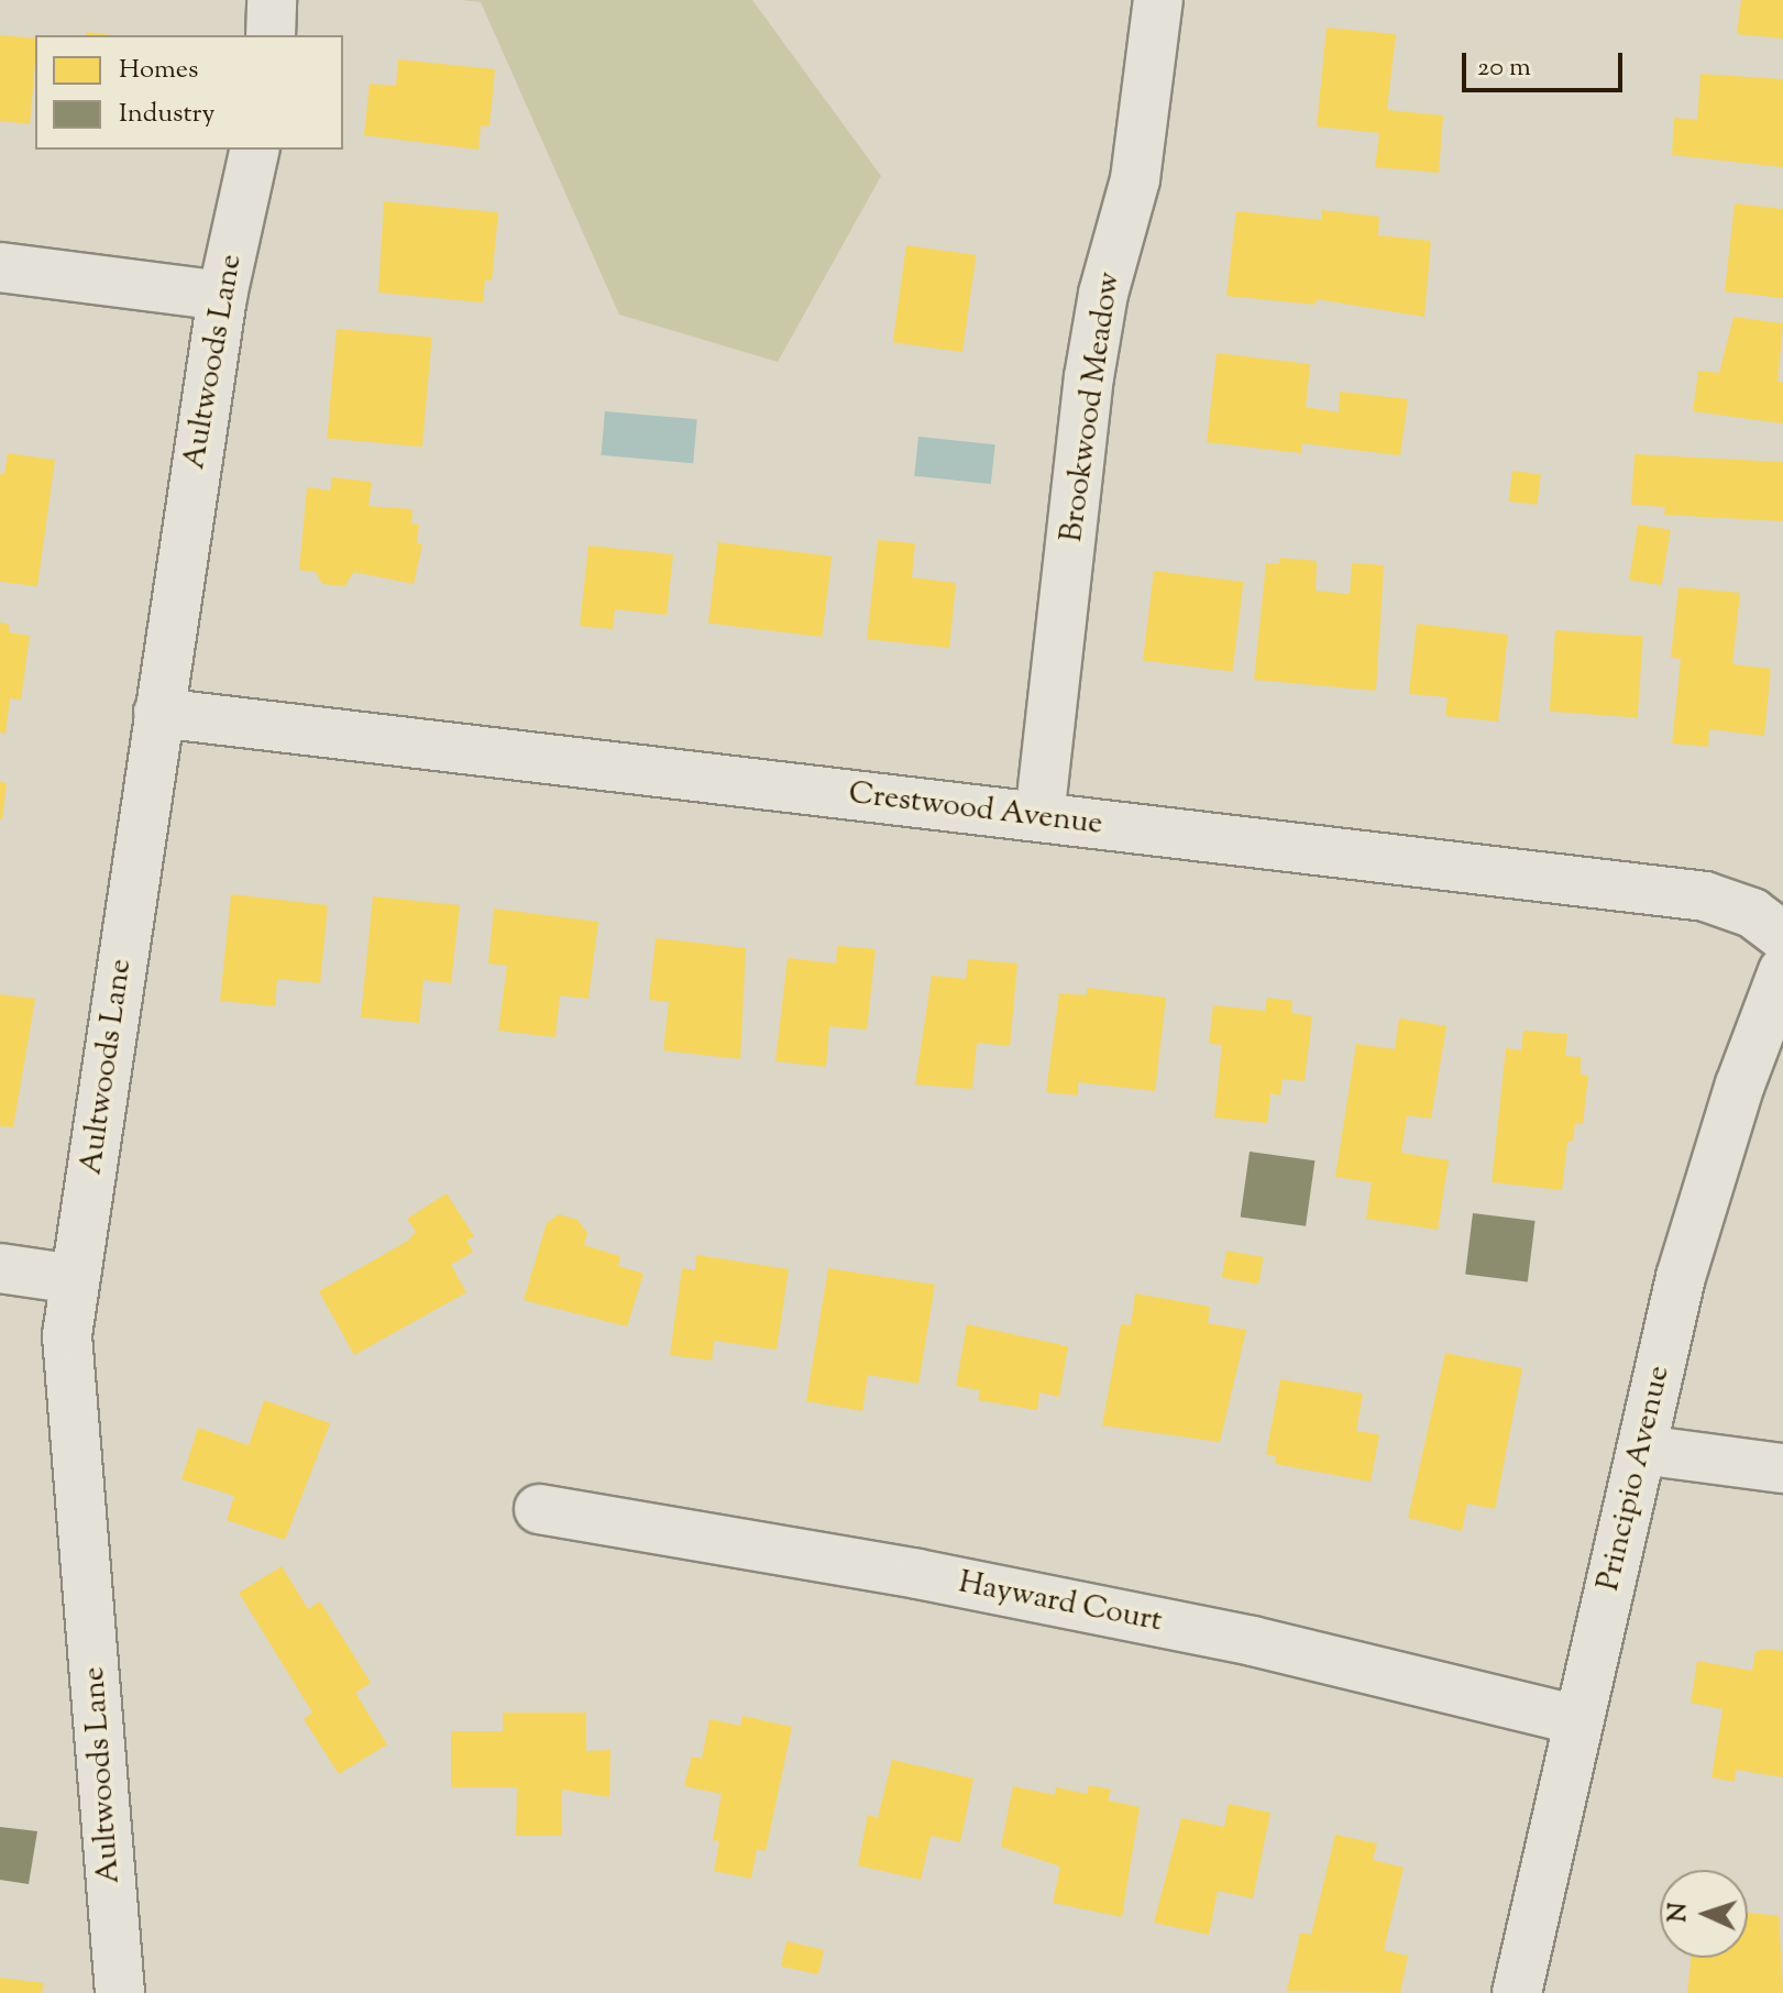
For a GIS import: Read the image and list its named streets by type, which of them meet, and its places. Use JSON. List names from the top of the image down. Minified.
{"streets":{"street":["Aultwoods Lane","Brookwood Meadow","Crestwood Avenue","Principio Avenue","Hayward Court"]},"crossings":[["Aultwoods Lane","Crestwood Avenue"],["Brookwood Meadow","Crestwood Avenue"],["Principio Avenue","Hayward Court"]],"legend":["Homes","Industry"],"scale_bar":"20 m","north":"left"}
